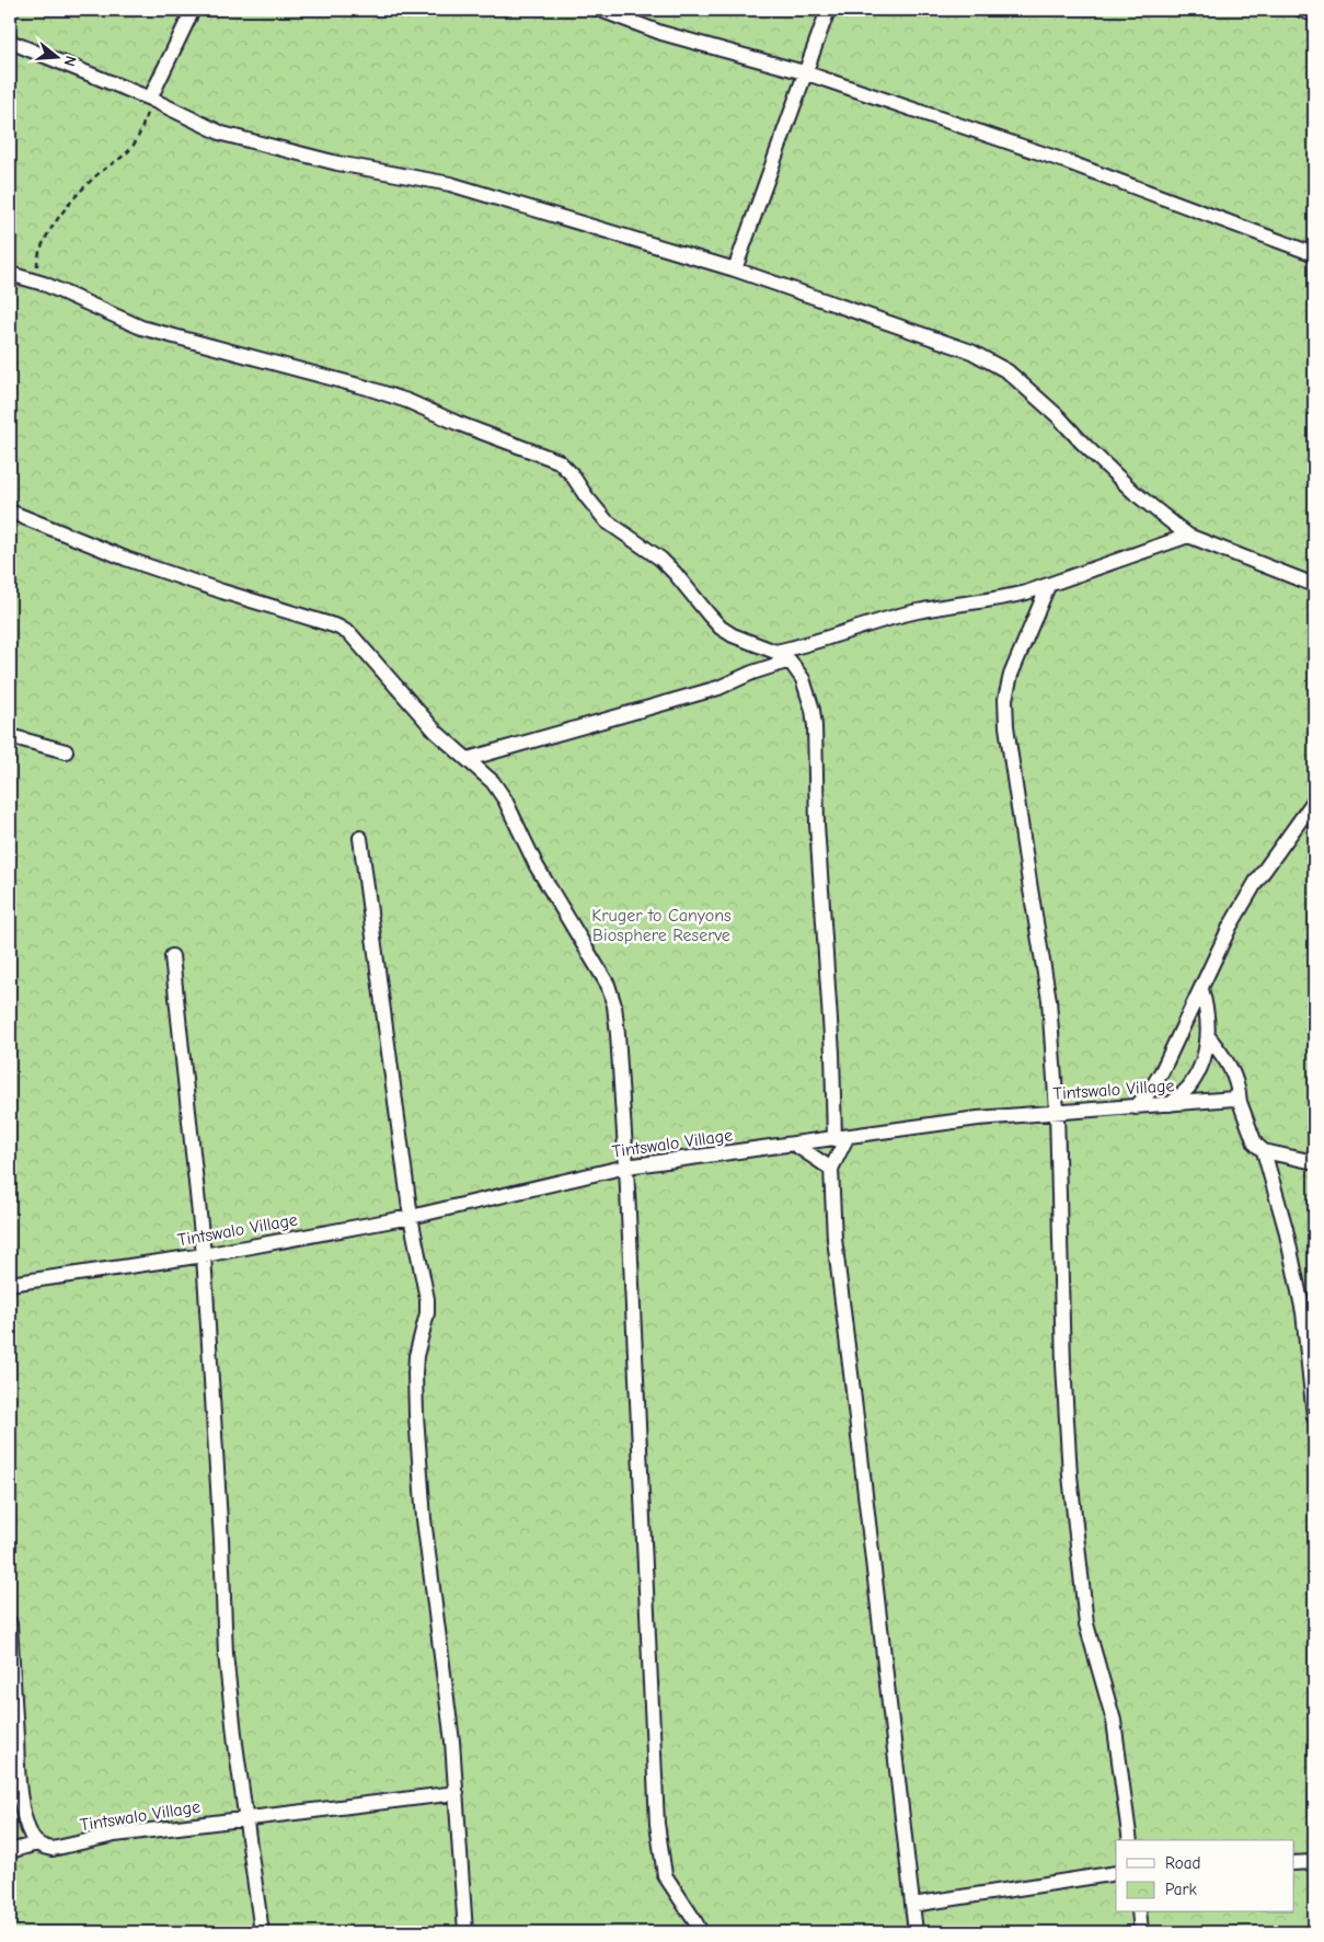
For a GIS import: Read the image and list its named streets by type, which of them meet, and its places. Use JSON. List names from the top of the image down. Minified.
{"streets":{"street":["Tintswalo Village"]},"parks":["Kruger to Canyons Biosphere Reserve"],"legend":["Road","Park"],"north":"right"}
